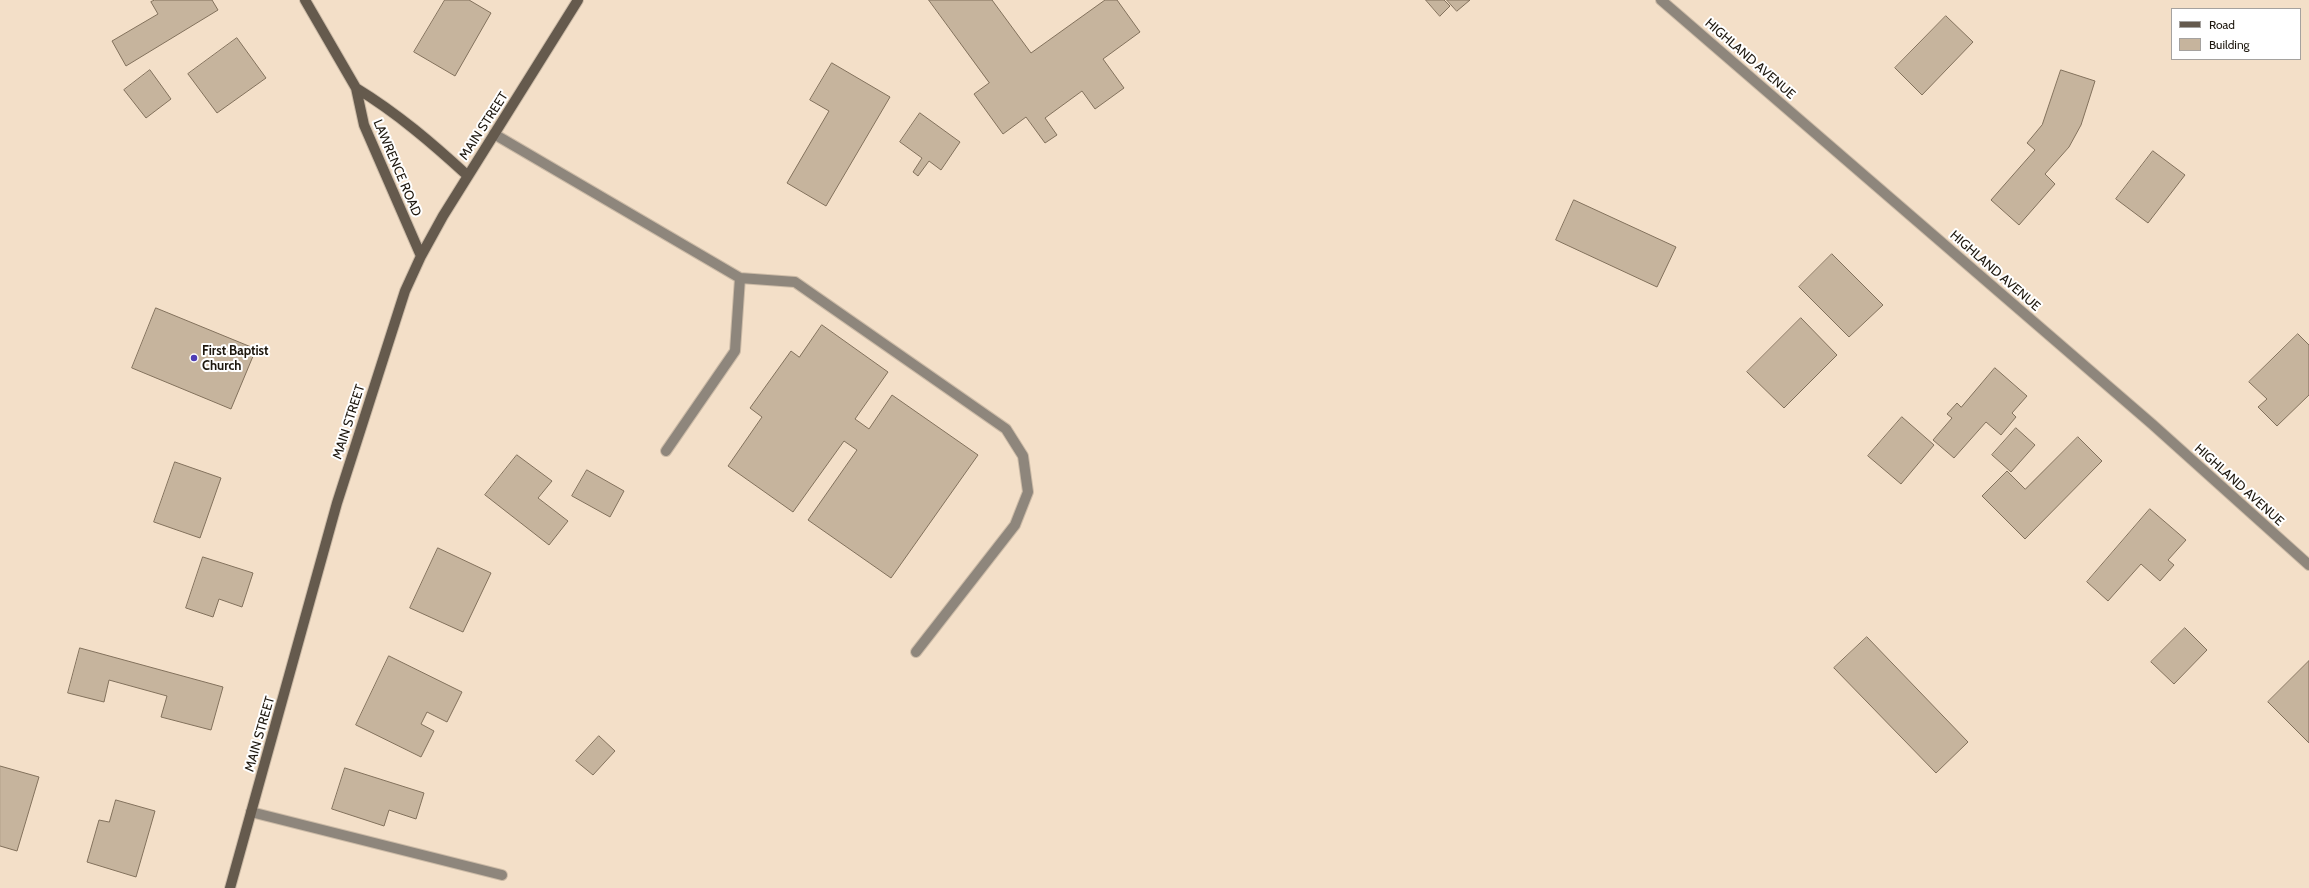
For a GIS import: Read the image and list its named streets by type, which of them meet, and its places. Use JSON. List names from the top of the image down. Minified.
{"streets":{"main road":["MAIN STREET","LAWRENCE ROAD"],"street":["HIGHLAND AVENUE"]},"crossings":[["MAIN STREET","LAWRENCE ROAD"]],"places":["First Baptist Church"],"legend":["Road","Building"]}
